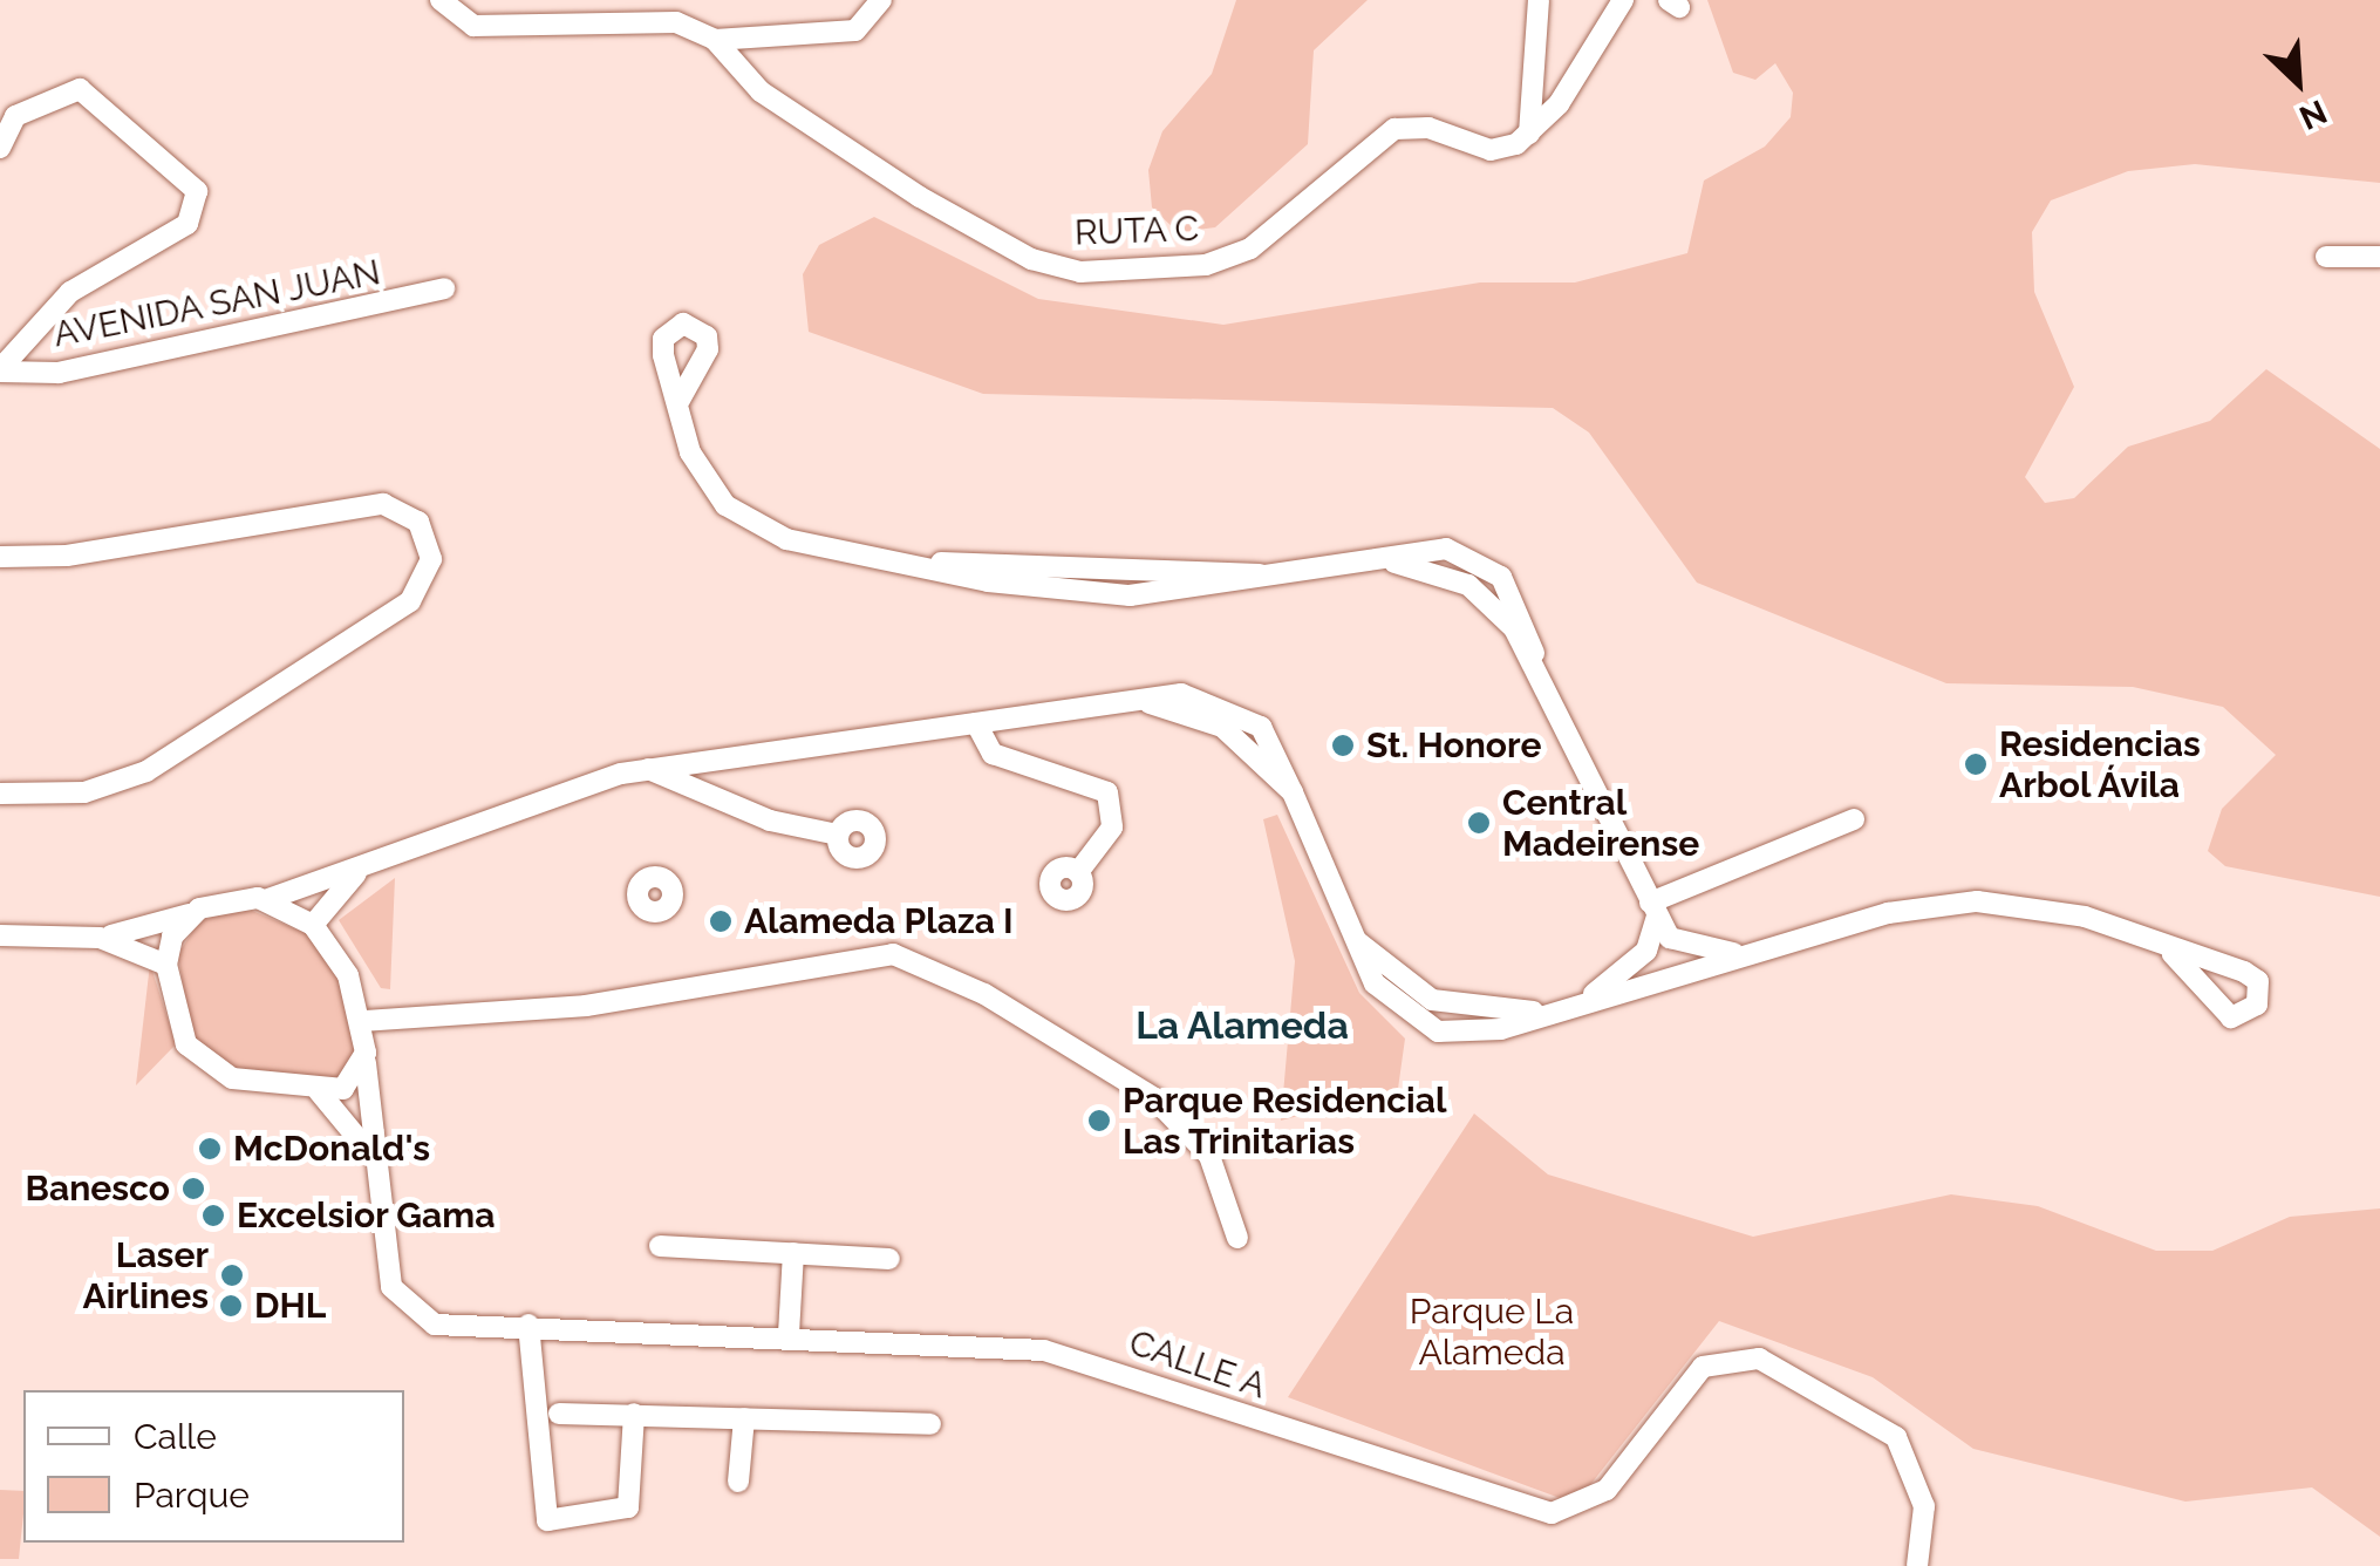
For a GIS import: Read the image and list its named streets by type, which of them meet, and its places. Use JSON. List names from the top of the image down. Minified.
{"streets":{"street":["RUTA C","AVENIDA SAN JUAN","CALLE A"]},"districts":["La Alameda"],"parks":["Parque La Alameda"],"places":["St. Honore","Residencias Arbol Ávila","Central Madeirense","Alameda Plaza I","Parque Residencial Las Trinitarias","McDonald's","Banesco","Excelsior Gama","Laser Airlines","DHL"],"legend":["Calle","Parque"],"north":"bottom right"}
